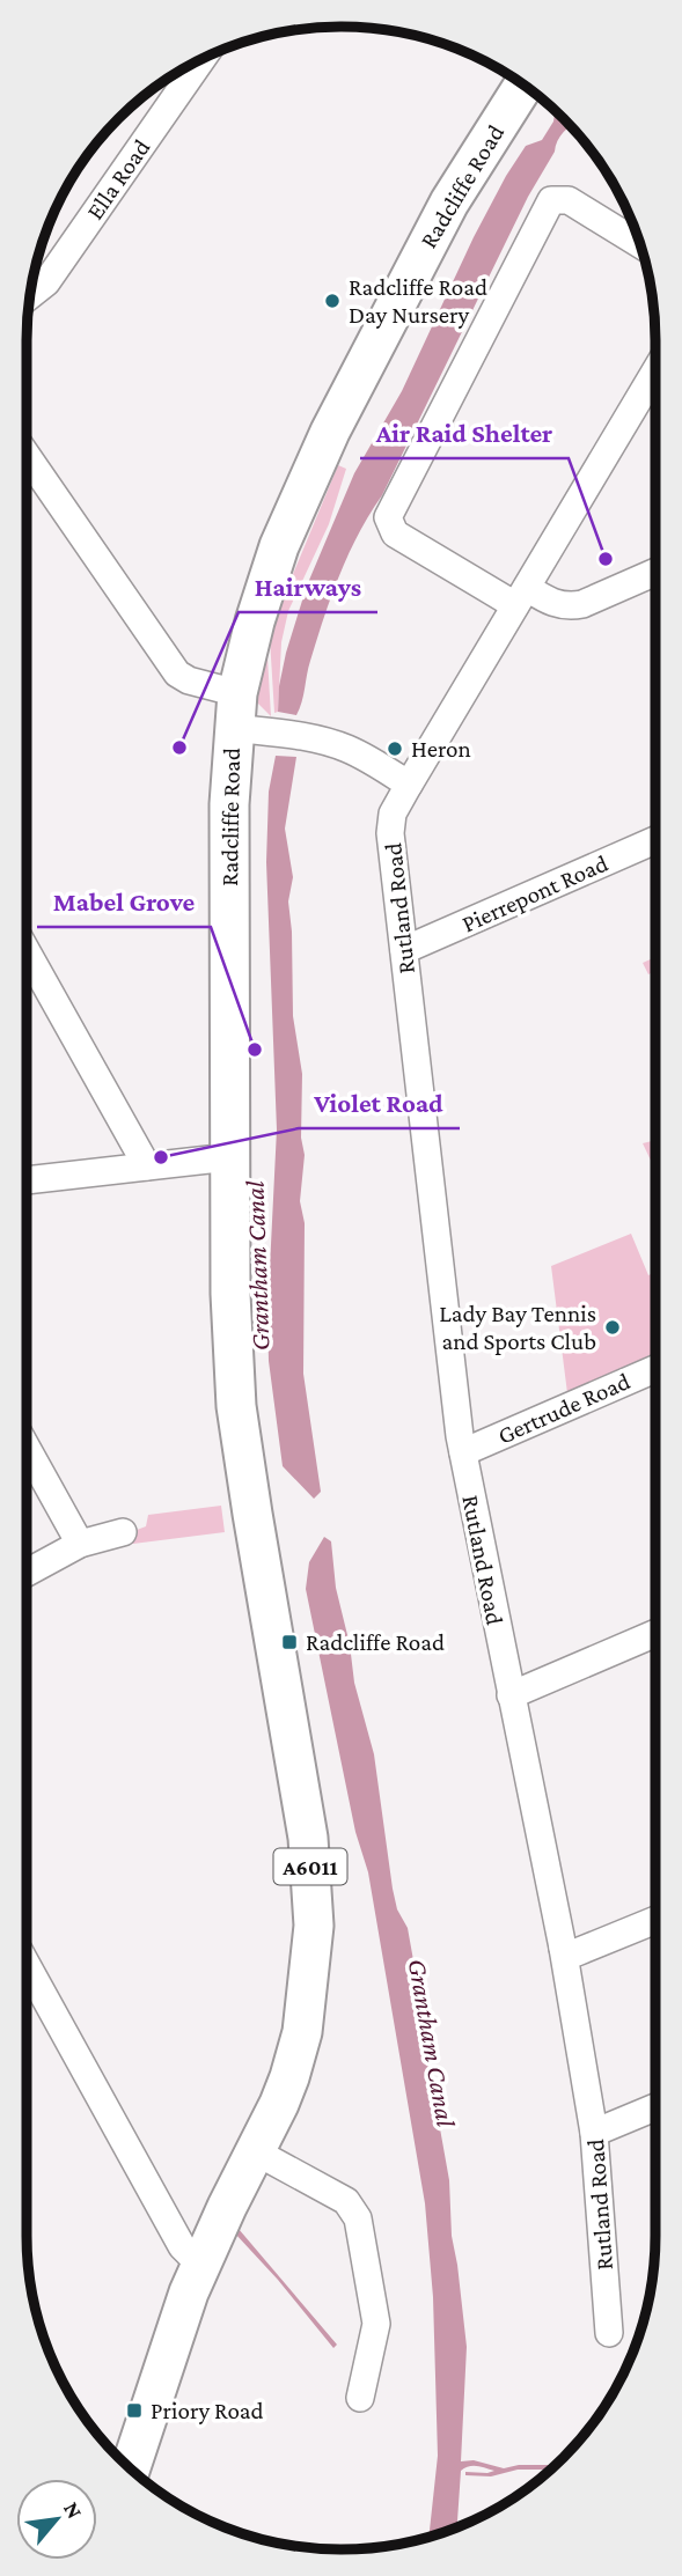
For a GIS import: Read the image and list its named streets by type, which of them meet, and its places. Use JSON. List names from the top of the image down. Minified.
{"streets":{"highway":["Radcliffe Road","A6011"],"street":["Ella Road","Pierrepont Road","Rutland Road","Gertrude Road"]},"crossings":[["Pierrepont Road","Rutland Road"],["Rutland Road","Gertrude Road"]],"water":["Grantham Canal"],"places":{"other":["Radcliffe Road Day Nursery","Air Raid Shelter","Hairways","Heron","Mabel Grove","Violet Road","Lady Bay Tennis and Sports Club"],"transit":["Radcliffe Road","Priory Road"]},"north":"top right"}
